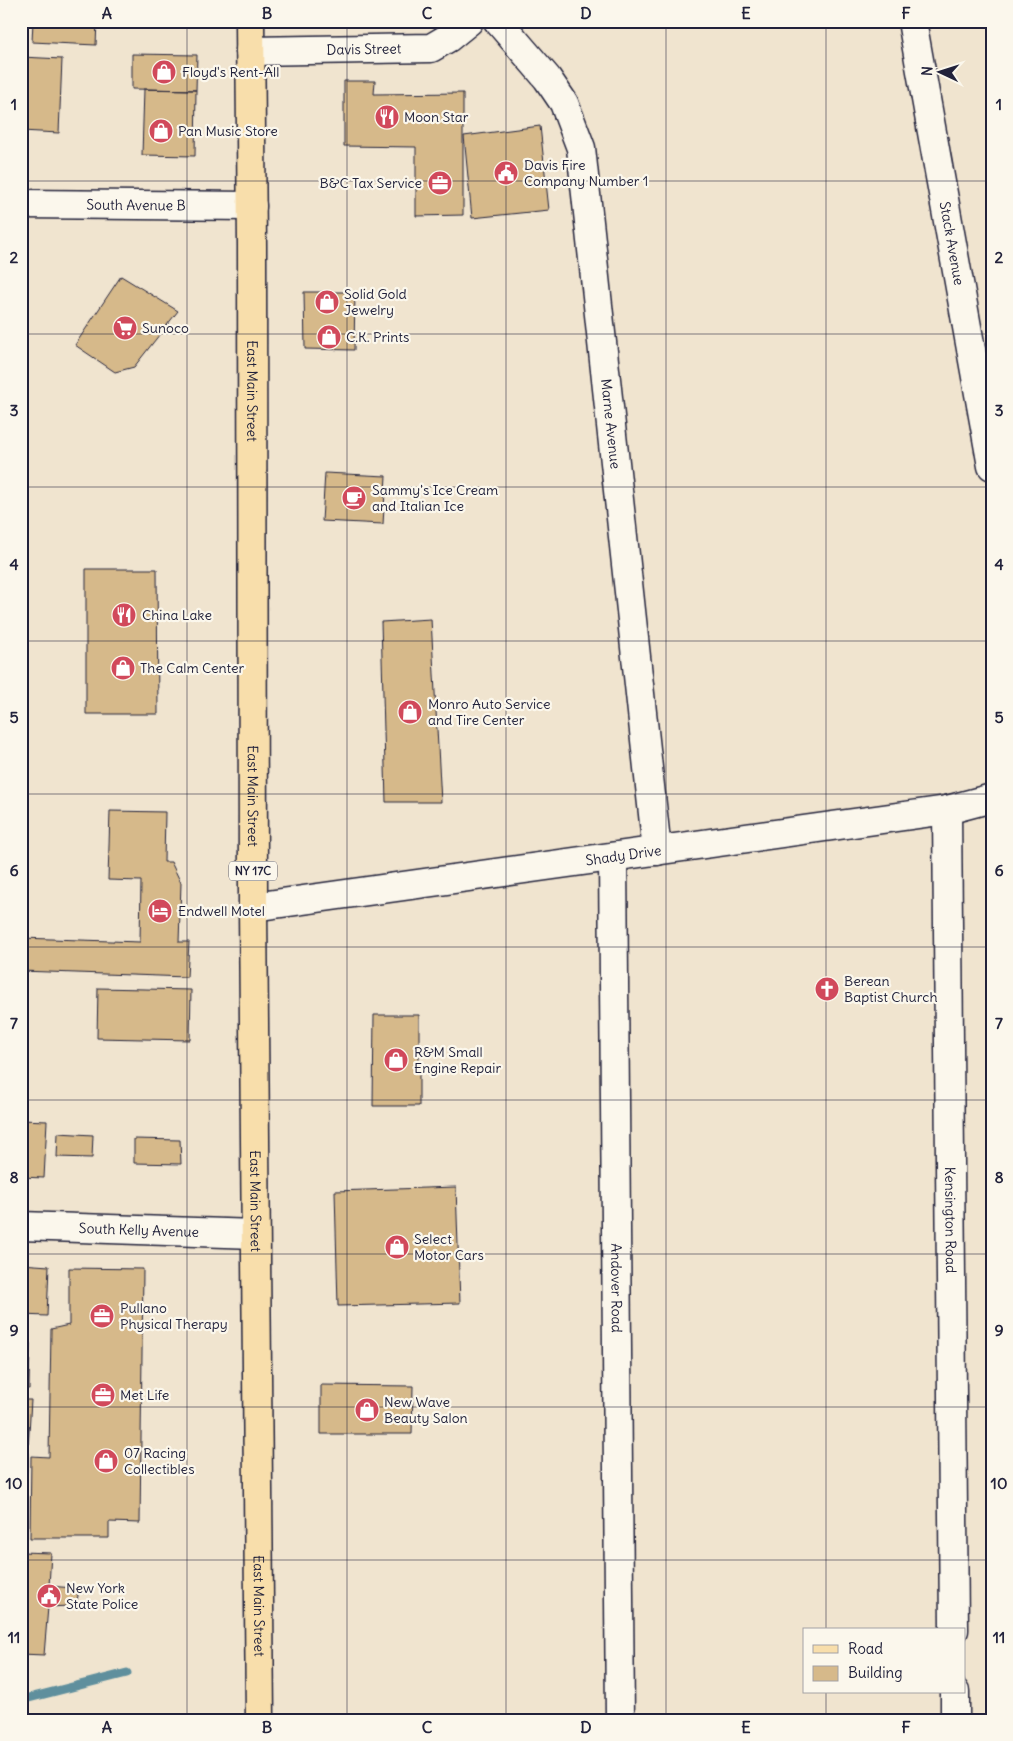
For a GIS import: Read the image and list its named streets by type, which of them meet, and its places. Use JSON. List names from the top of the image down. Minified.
{"streets":{"main road":["East Main Street","NY 17C"],"street":["Davis Street","South Avenue B","Stack Avenue","Marne Avenue","Shady Drive","Kensington Road","South Kelly Avenue","Andover Road"]},"crossings":[["Davis Street","East Main Street"],["South Avenue B","East Main Street"],["East Main Street","Shady Drive"],["East Main Street","South Kelly Avenue"],["Marne Avenue","Shady Drive"],["Shady Drive","Kensington Road"],["Shady Drive","Andover Road"]],"places":{"shop":["Floyd's Rent-All","Pan Music Store","Solid Gold Jewelry","C.K. Prints","The Calm Center","Monro Auto Service and Tire Center","R&M Small Engine Repair","Select Motor Cars","New Wave Beauty Salon","07 Racing Collectibles"],"restaurant":["Moon Star","China Lake"],"public building":["Davis Fire Company Number 1","New York State Police"],"office":["B&C Tax Service","Pullano Physical Therapy","Met Life"],"supermarket":["Sunoco"],"cafe":["Sammy's Ice Cream and Italian Ice"],"hotel":["Endwell Motel"],"church":["Berean Baptist Church"]},"legend":["Road","Building"],"north":"left","grid":{"columns":["A","B","C","D","E","F"],"rows":["1","2","3","4","5","6","7","8","9","10","11"]}}
